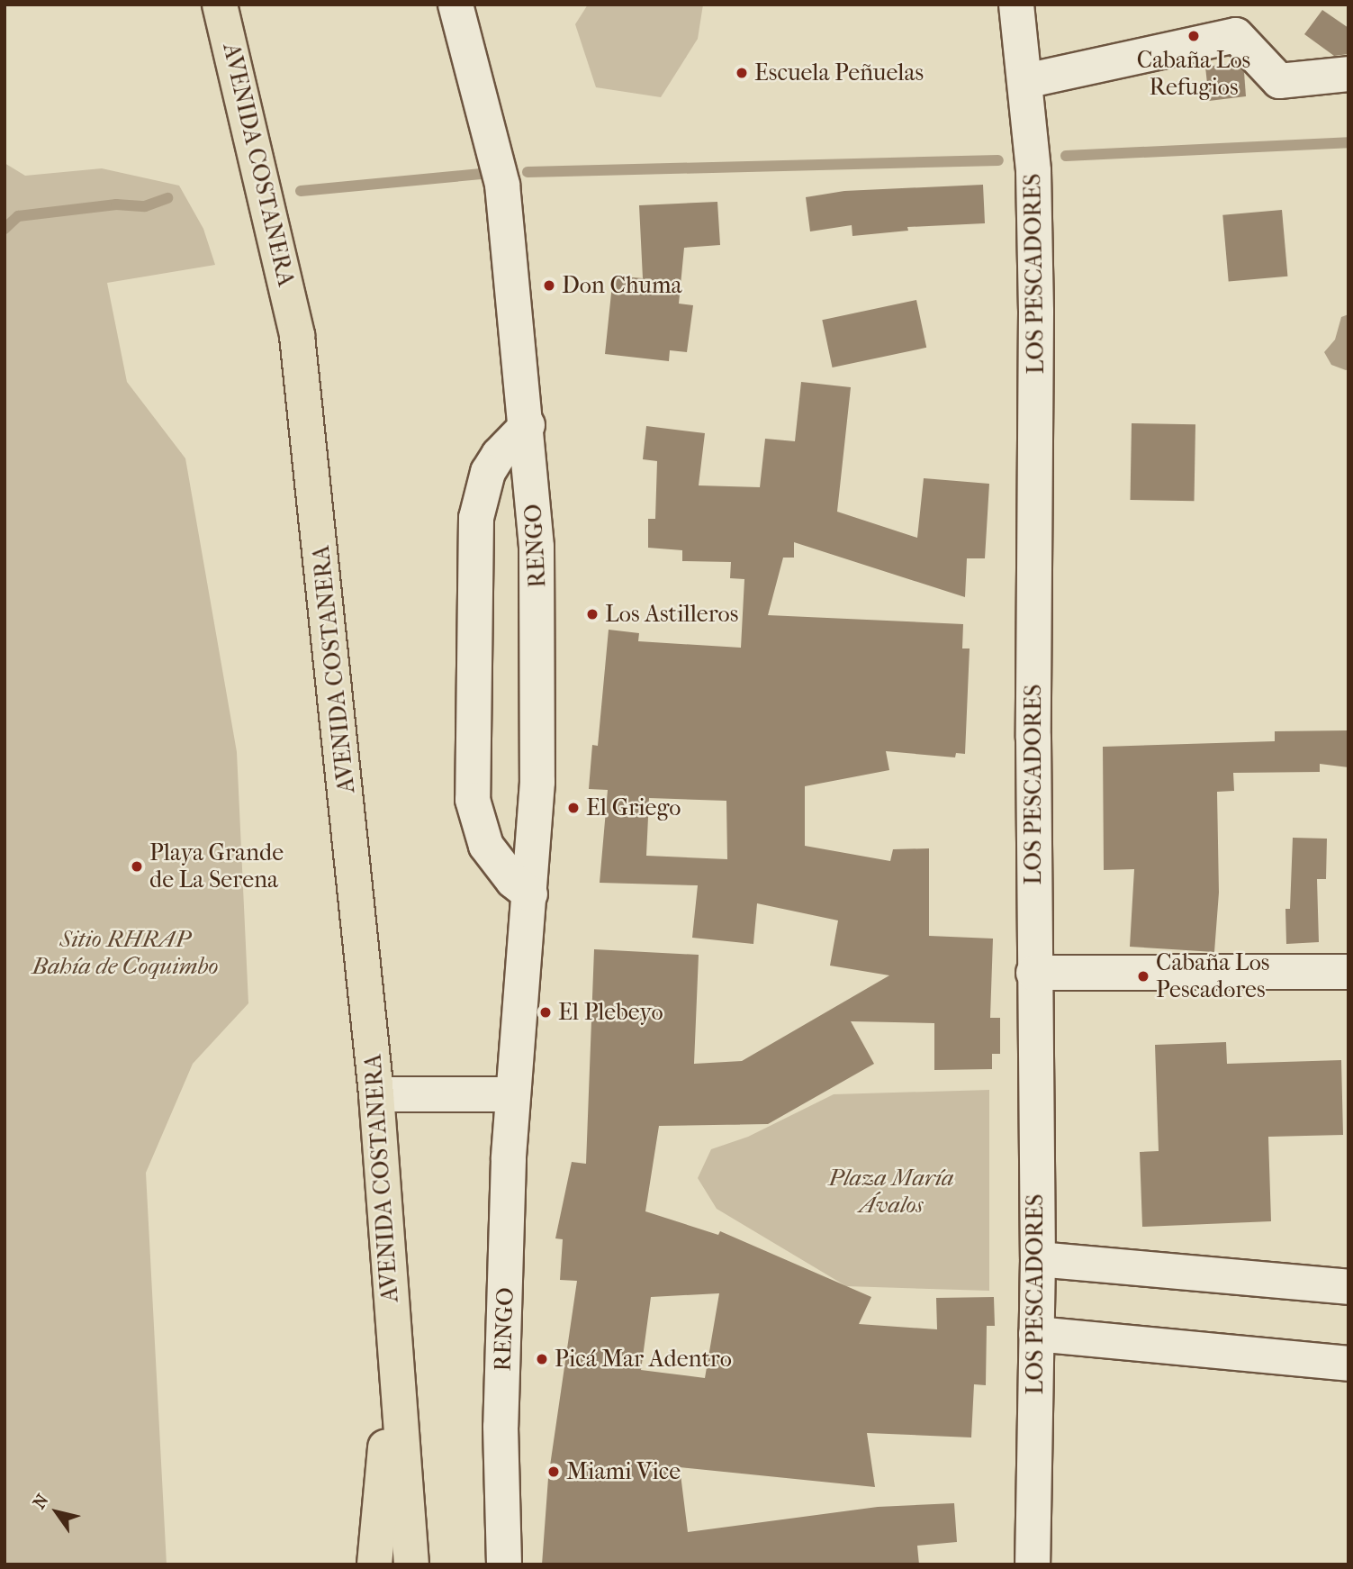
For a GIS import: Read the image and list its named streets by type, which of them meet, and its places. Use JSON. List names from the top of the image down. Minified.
{"streets":{"main road":["AVENIDA COSTANERA"],"street":["LOS PESCADORES","RENGO"]},"parks":["Sitio RHRAP Bahía de Coquimbo","Plaza María Ávalos"],"places":["Cabaña Los Refugios","Escuela Peñuelas","Don Chuma","Los Astilleros","El Griego","Playa Grande de La Serena","Cabaña Los Pescadores","El Plebeyo","Picá Mar Adentro","Miami Vice"],"north":"top left"}
